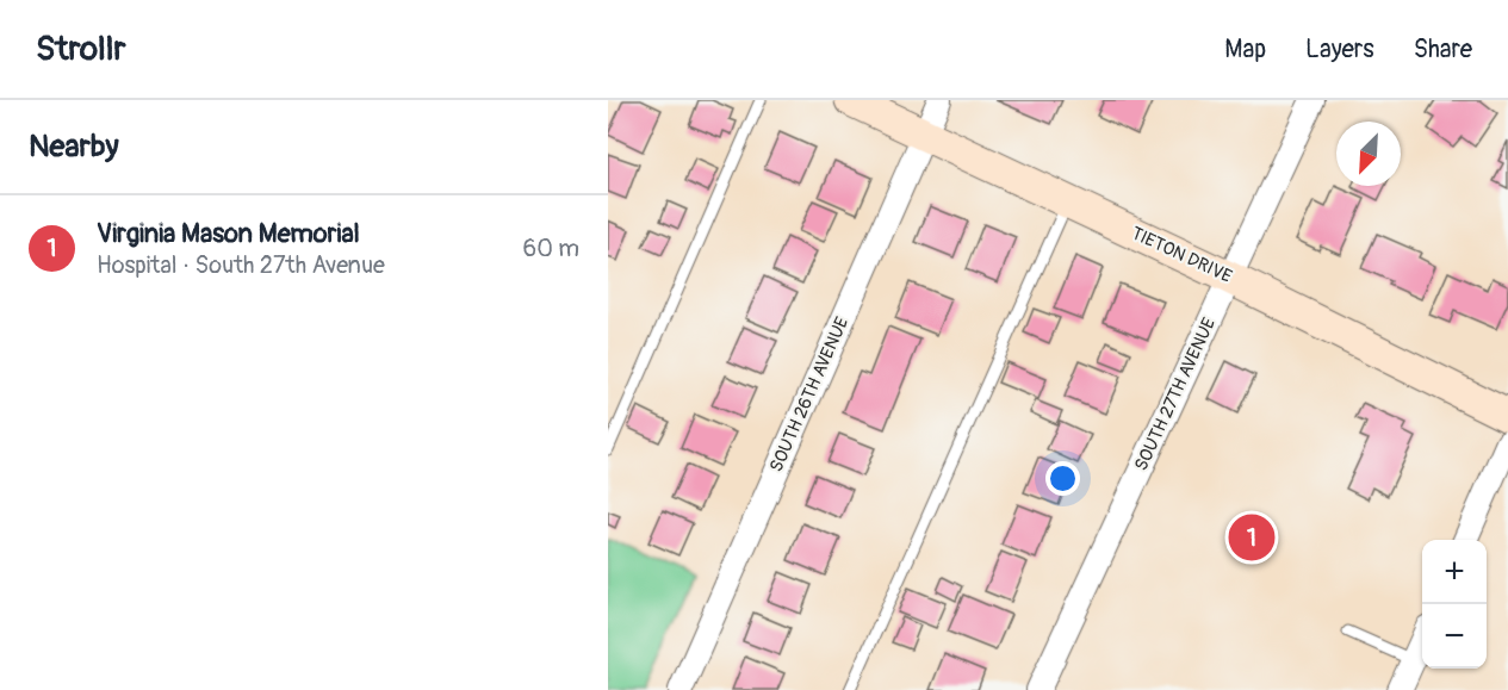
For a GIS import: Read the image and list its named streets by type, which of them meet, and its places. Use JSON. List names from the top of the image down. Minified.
{"streets":{"main road":["TIETON DRIVE"],"street":["SOUTH 26TH AVENUE","SOUTH 27TH AVENUE"]},"crossings":[["TIETON DRIVE","SOUTH 26TH AVENUE"],["TIETON DRIVE","SOUTH 27TH AVENUE"]],"north":"bottom left","page":{"header":"Strollr","nav":["Map","Layers","Share"],"heading":"Nearby","list":[{"mark":"1","name":"Virginia Mason Memorial","note":"Hospital · South 27th Avenue","value":"60 m"}],"pins":"1","map_buttons":["+","−"]}}
